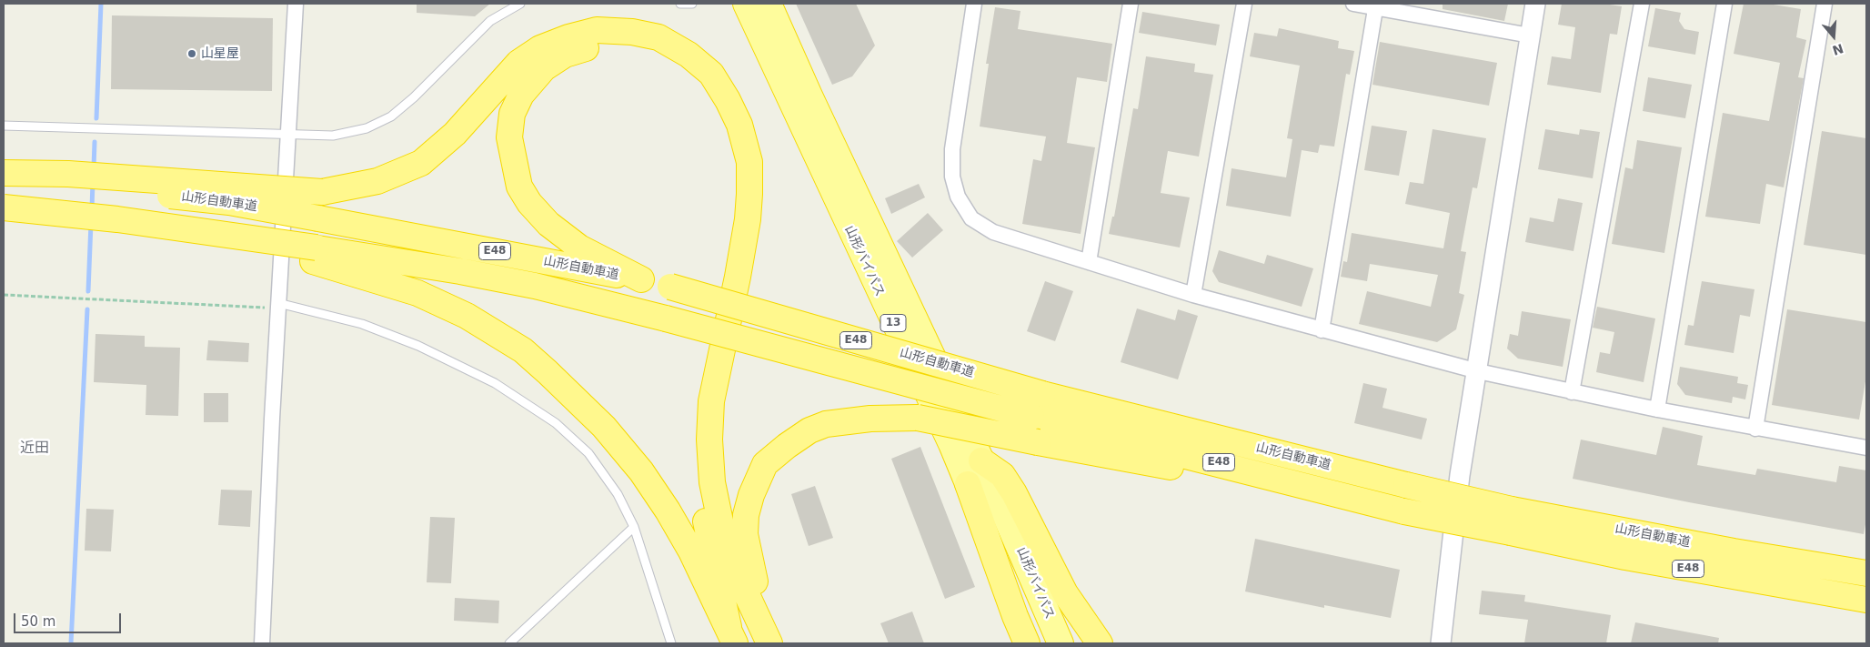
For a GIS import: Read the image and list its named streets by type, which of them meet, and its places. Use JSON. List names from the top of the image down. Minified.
{"streets":{"highway":["山形自動車道","E48","山形バイパス","13"]},"districts":["近田"],"places":["山星屋"],"scale_bar":"50 m","north":"bottom"}
